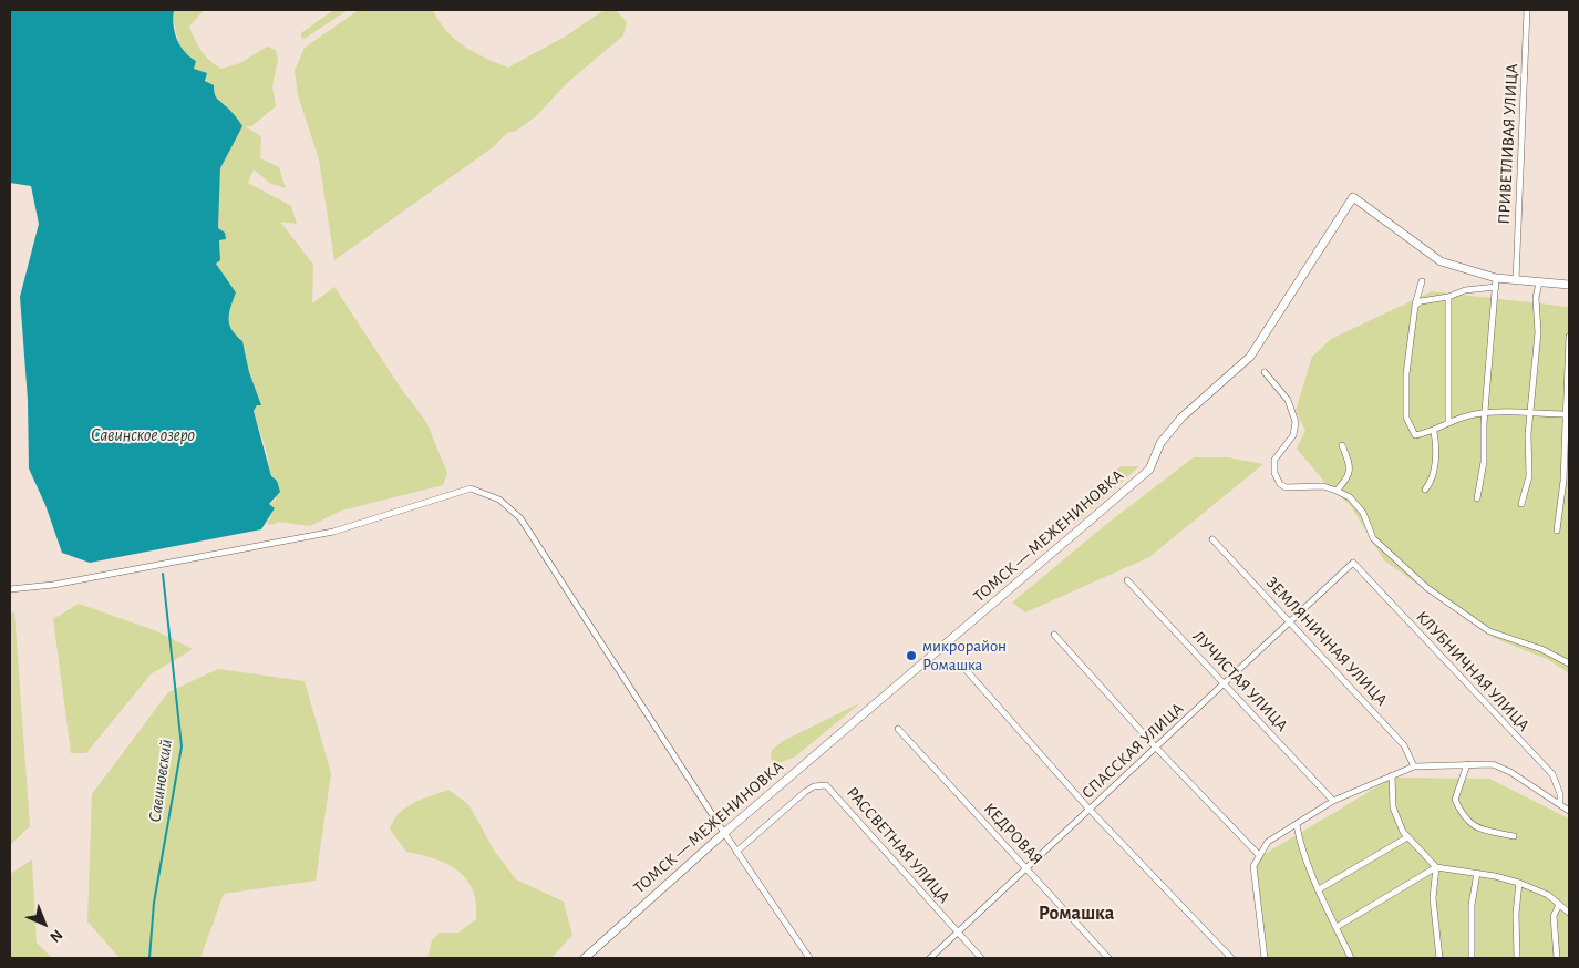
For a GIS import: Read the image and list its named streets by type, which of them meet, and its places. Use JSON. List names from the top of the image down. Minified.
{"streets":{"street":["ПРИВЕТЛИВАЯ УЛИЦА","ТОМСК — МЕЖЕНИНОВКА","ЗЕМЛЯНИЧНАЯ УЛИЦА","КЛУБНИЧНАЯ УЛИЦА","ЛУЧИСТАЯ УЛИЦА","СПАССКАЯ УЛИЦА","КЕДРОВАЯ","РАССВЕТНАЯ УЛИЦА"]},"crossings":[["ЗЕМЛЯНИЧНАЯ УЛИЦА","СПАССКАЯ УЛИЦА"],["КЛУБНИЧНАЯ УЛИЦА","СПАССКАЯ УЛИЦА"],["ЛУЧИСТАЯ УЛИЦА","СПАССКАЯ УЛИЦА"],["СПАССКАЯ УЛИЦА","КЕДРОВАЯ"],["СПАССКАЯ УЛИЦА","РАССВЕТНАЯ УЛИЦА"]],"districts":["Ромашка"],"water":["Савинское озеро","Савиновский"],"places":["микрорайон Ромашка"],"north":"bottom right"}
